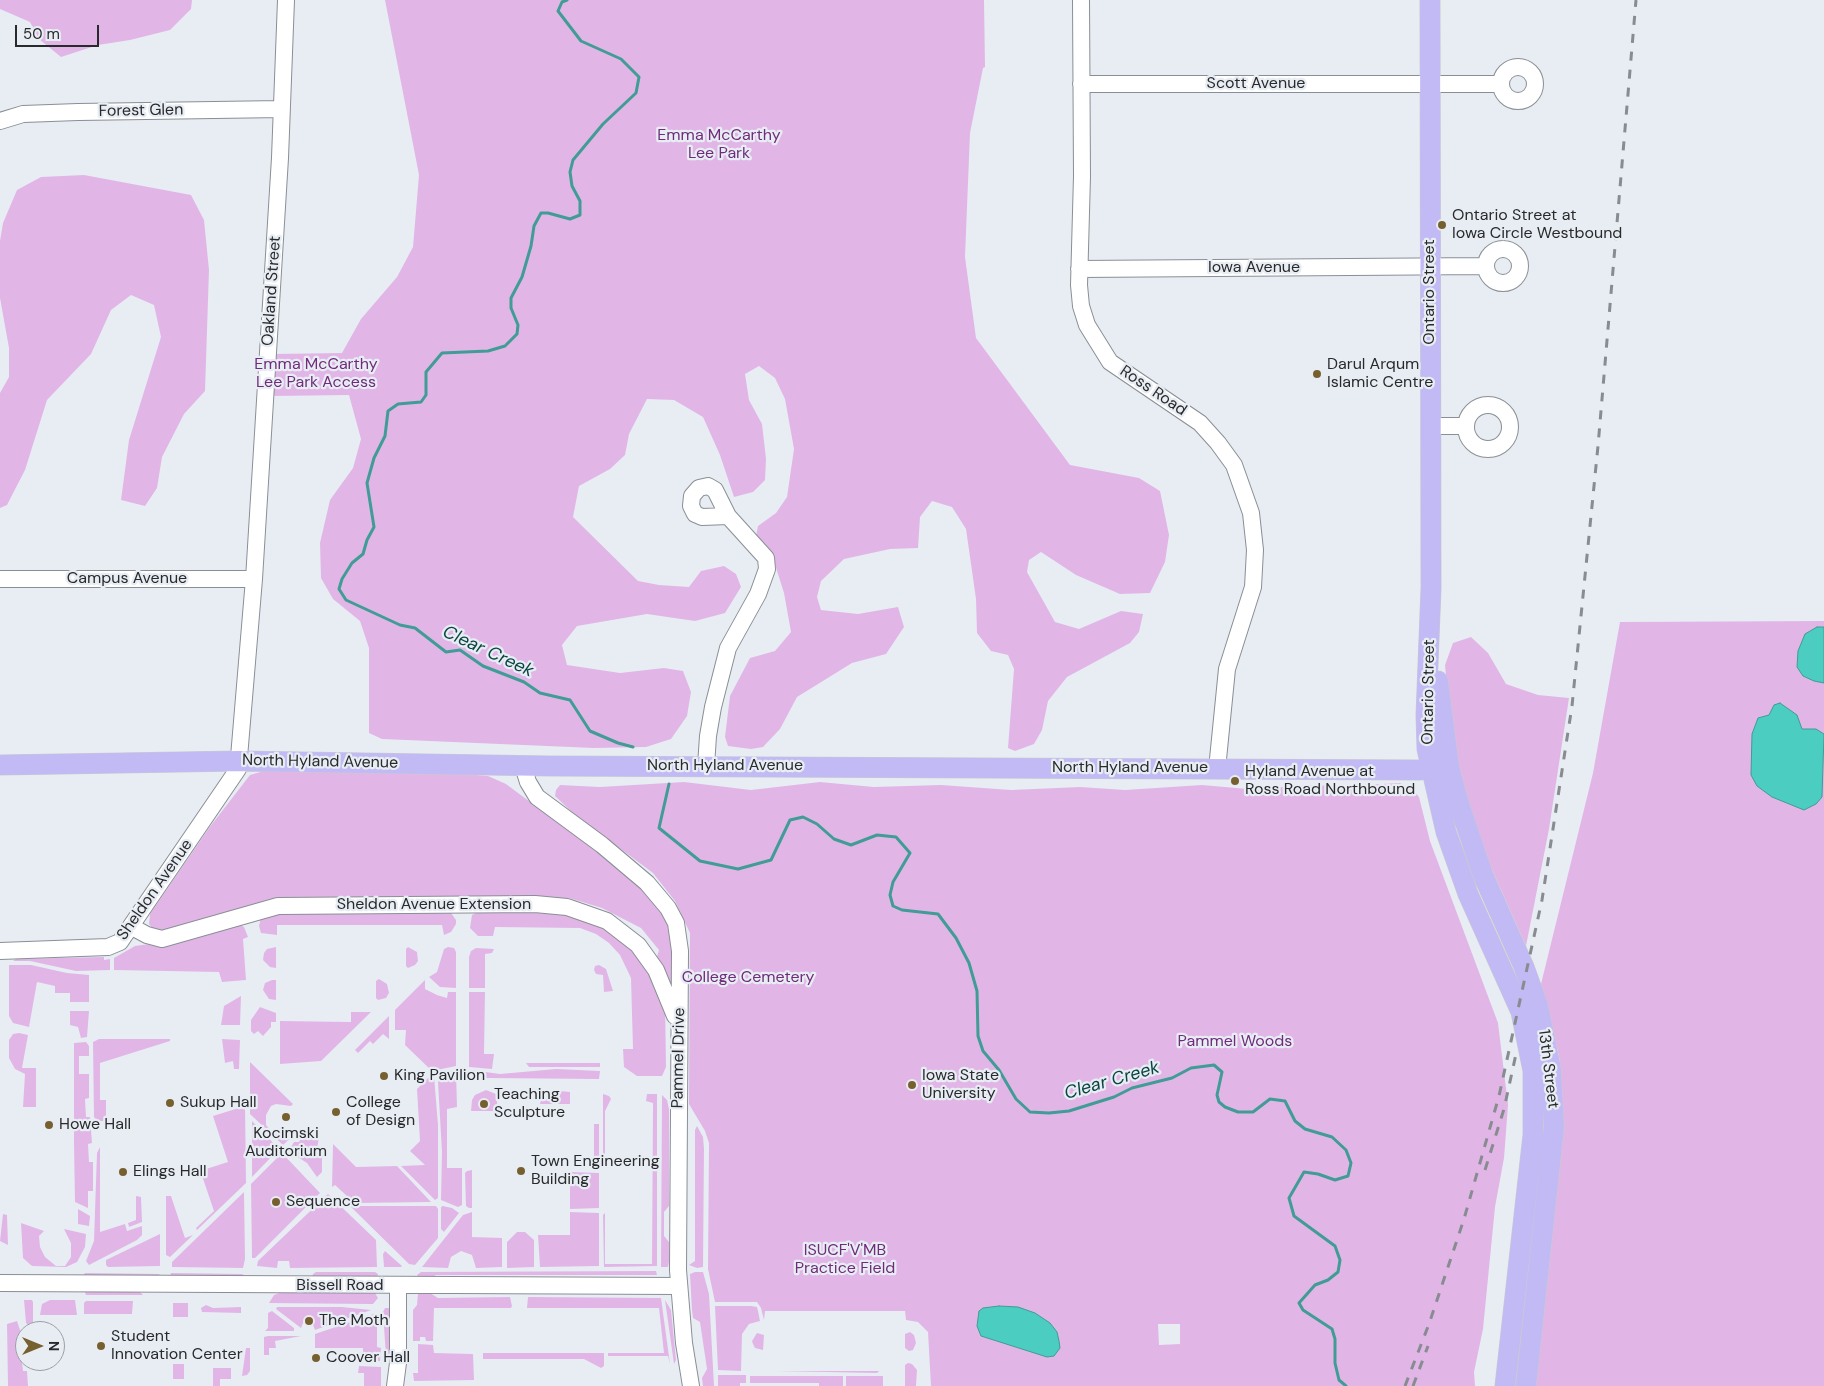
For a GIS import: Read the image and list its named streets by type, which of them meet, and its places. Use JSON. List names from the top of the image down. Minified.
{"streets":{"main road":["Ontario Street","North Hyland Avenue","13th Street"],"street":["Scott Avenue","Forest Glen","Iowa Avenue","Oakland Street","Ross Road","Campus Avenue","Sheldon Avenue","Sheldon Avenue Extension","Pammel Drive","Bissell Road"]},"crossings":[["Scott Avenue","Ontario Street"],["Scott Avenue","Ross Road"],["Forest Glen","Oakland Street"],["Iowa Avenue","Ontario Street"],["Iowa Avenue","Ross Road"],["Oakland Street","Campus Avenue"],["Oakland Street","North Hyland Avenue"],["Oakland Street","Sheldon Avenue"],["Ontario Street","North Hyland Avenue"],["Ontario Street","13th Street"],["Ross Road","North Hyland Avenue"],["North Hyland Avenue","Sheldon Avenue"],["North Hyland Avenue","Pammel Drive"],["North Hyland Avenue","13th Street"],["Sheldon Avenue","Sheldon Avenue Extension"],["Sheldon Avenue Extension","Pammel Drive"],["Pammel Drive","Bissell Road"]],"water":["Clear Creek"],"parks":["Emma McCarthy Lee Park","Emma McCarthy Lee Park Access","College Cemetery","Pammel Woods","ISUCF'V'MB Practice Field"],"places":["Ontario Street at Iowa Circle Westbound","Darul Arqum Islamic Centre","Hyland Avenue at Ross Road Northbound","King Pavilion","Iowa State University","Sukup Hall","Teaching Sculpture","College of Design","Kocimski Auditorium","Howe Hall","Town Engineering Building","Elings Hall","Sequence","The Moth","Student Innovation Center","Coover Hall"],"scale_bar":"50 m","north":"right"}
